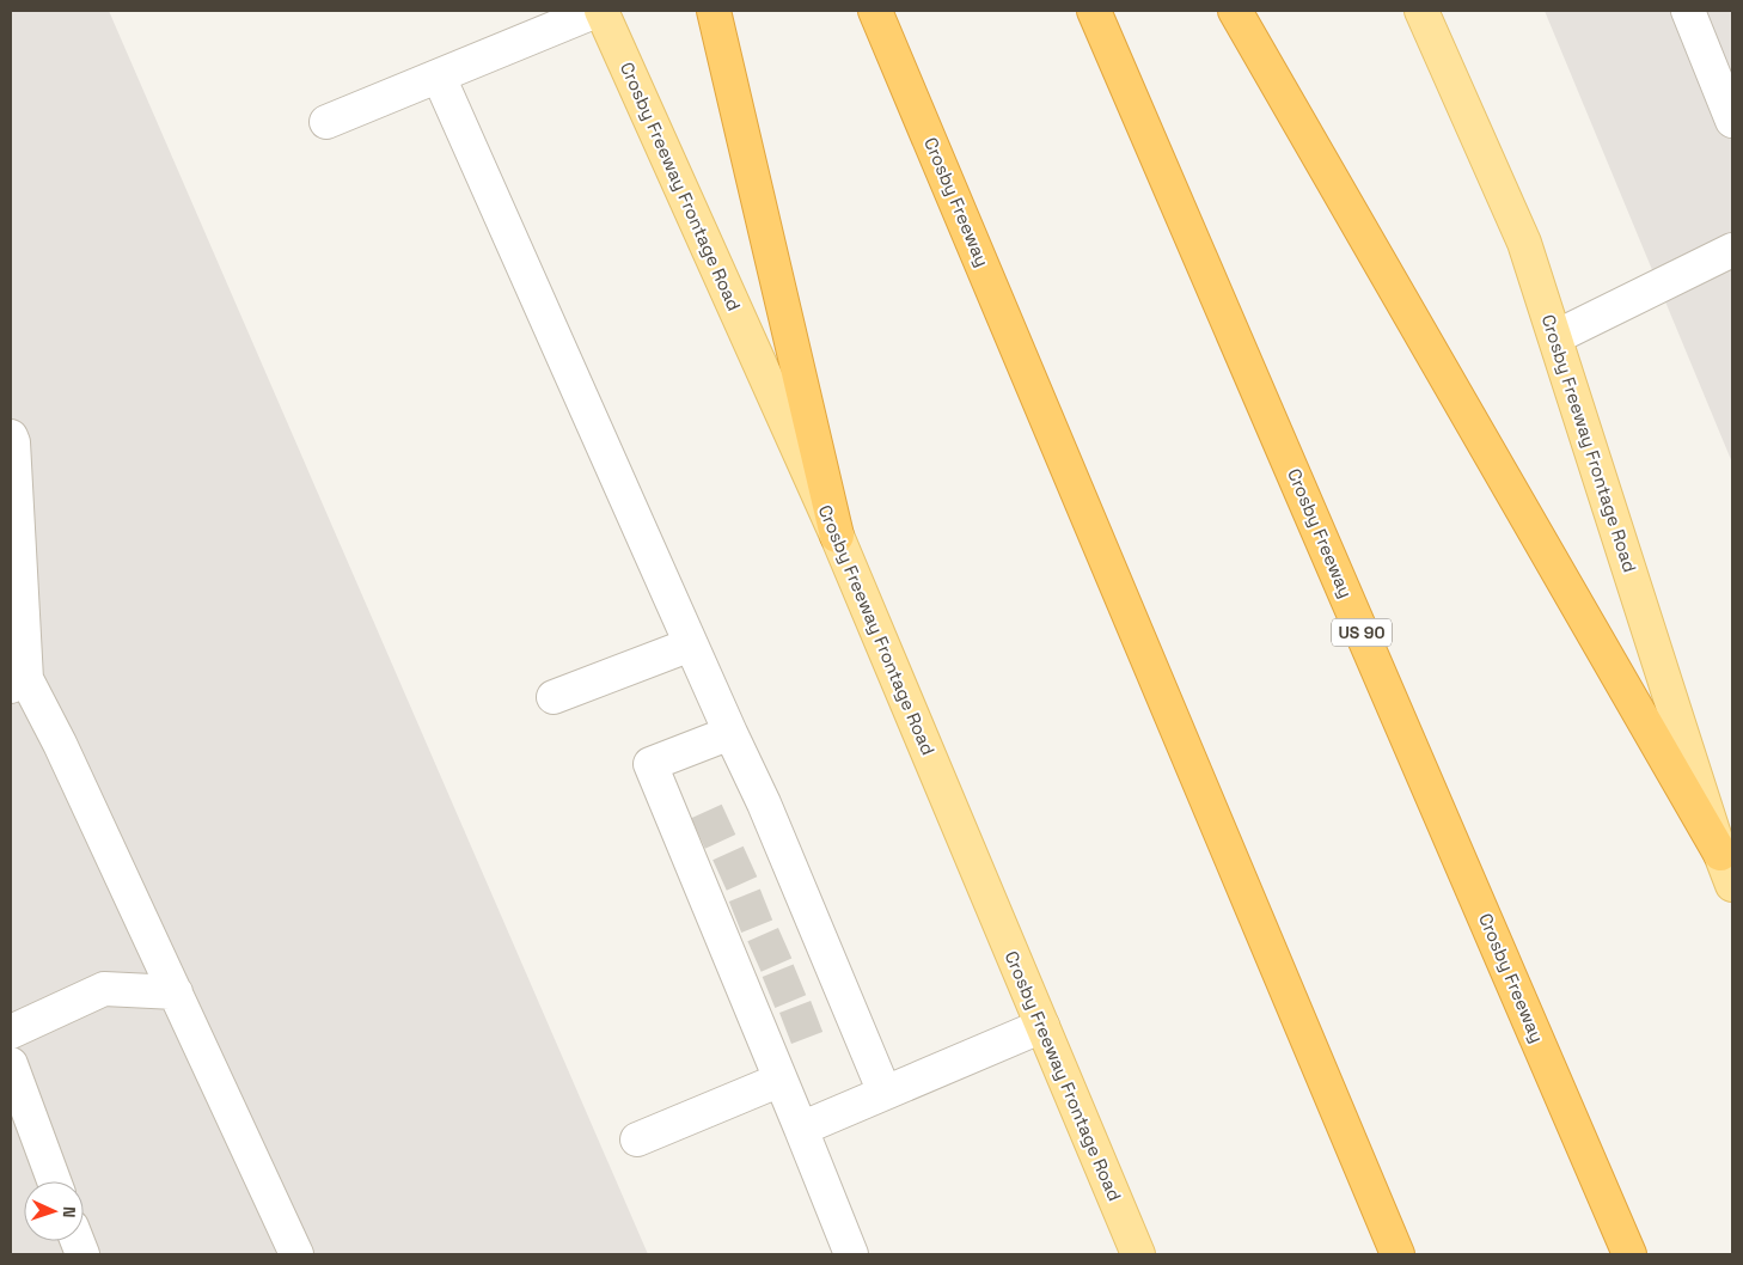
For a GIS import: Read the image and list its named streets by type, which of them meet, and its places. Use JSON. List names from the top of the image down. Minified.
{"streets":{"highway":["Crosby Freeway","US 90"],"main road":["Crosby Freeway Frontage Road"]},"north":"right"}
